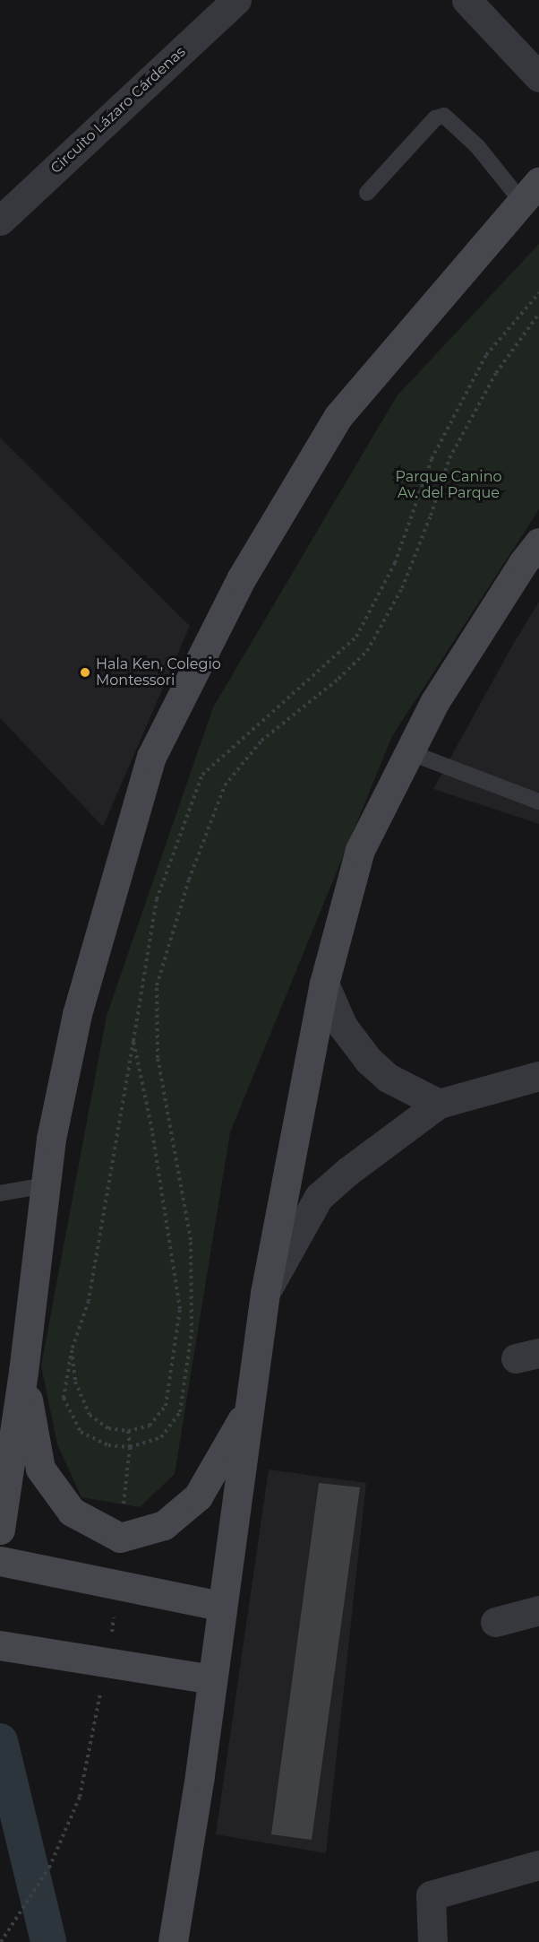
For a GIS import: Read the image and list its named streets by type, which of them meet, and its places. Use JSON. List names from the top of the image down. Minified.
{"streets":{"street":["Circuito Lázaro Cárdenas"]},"parks":["Parque Canino Av. del Parque"],"places":["Hala Ken, Colegio Montessori"]}
